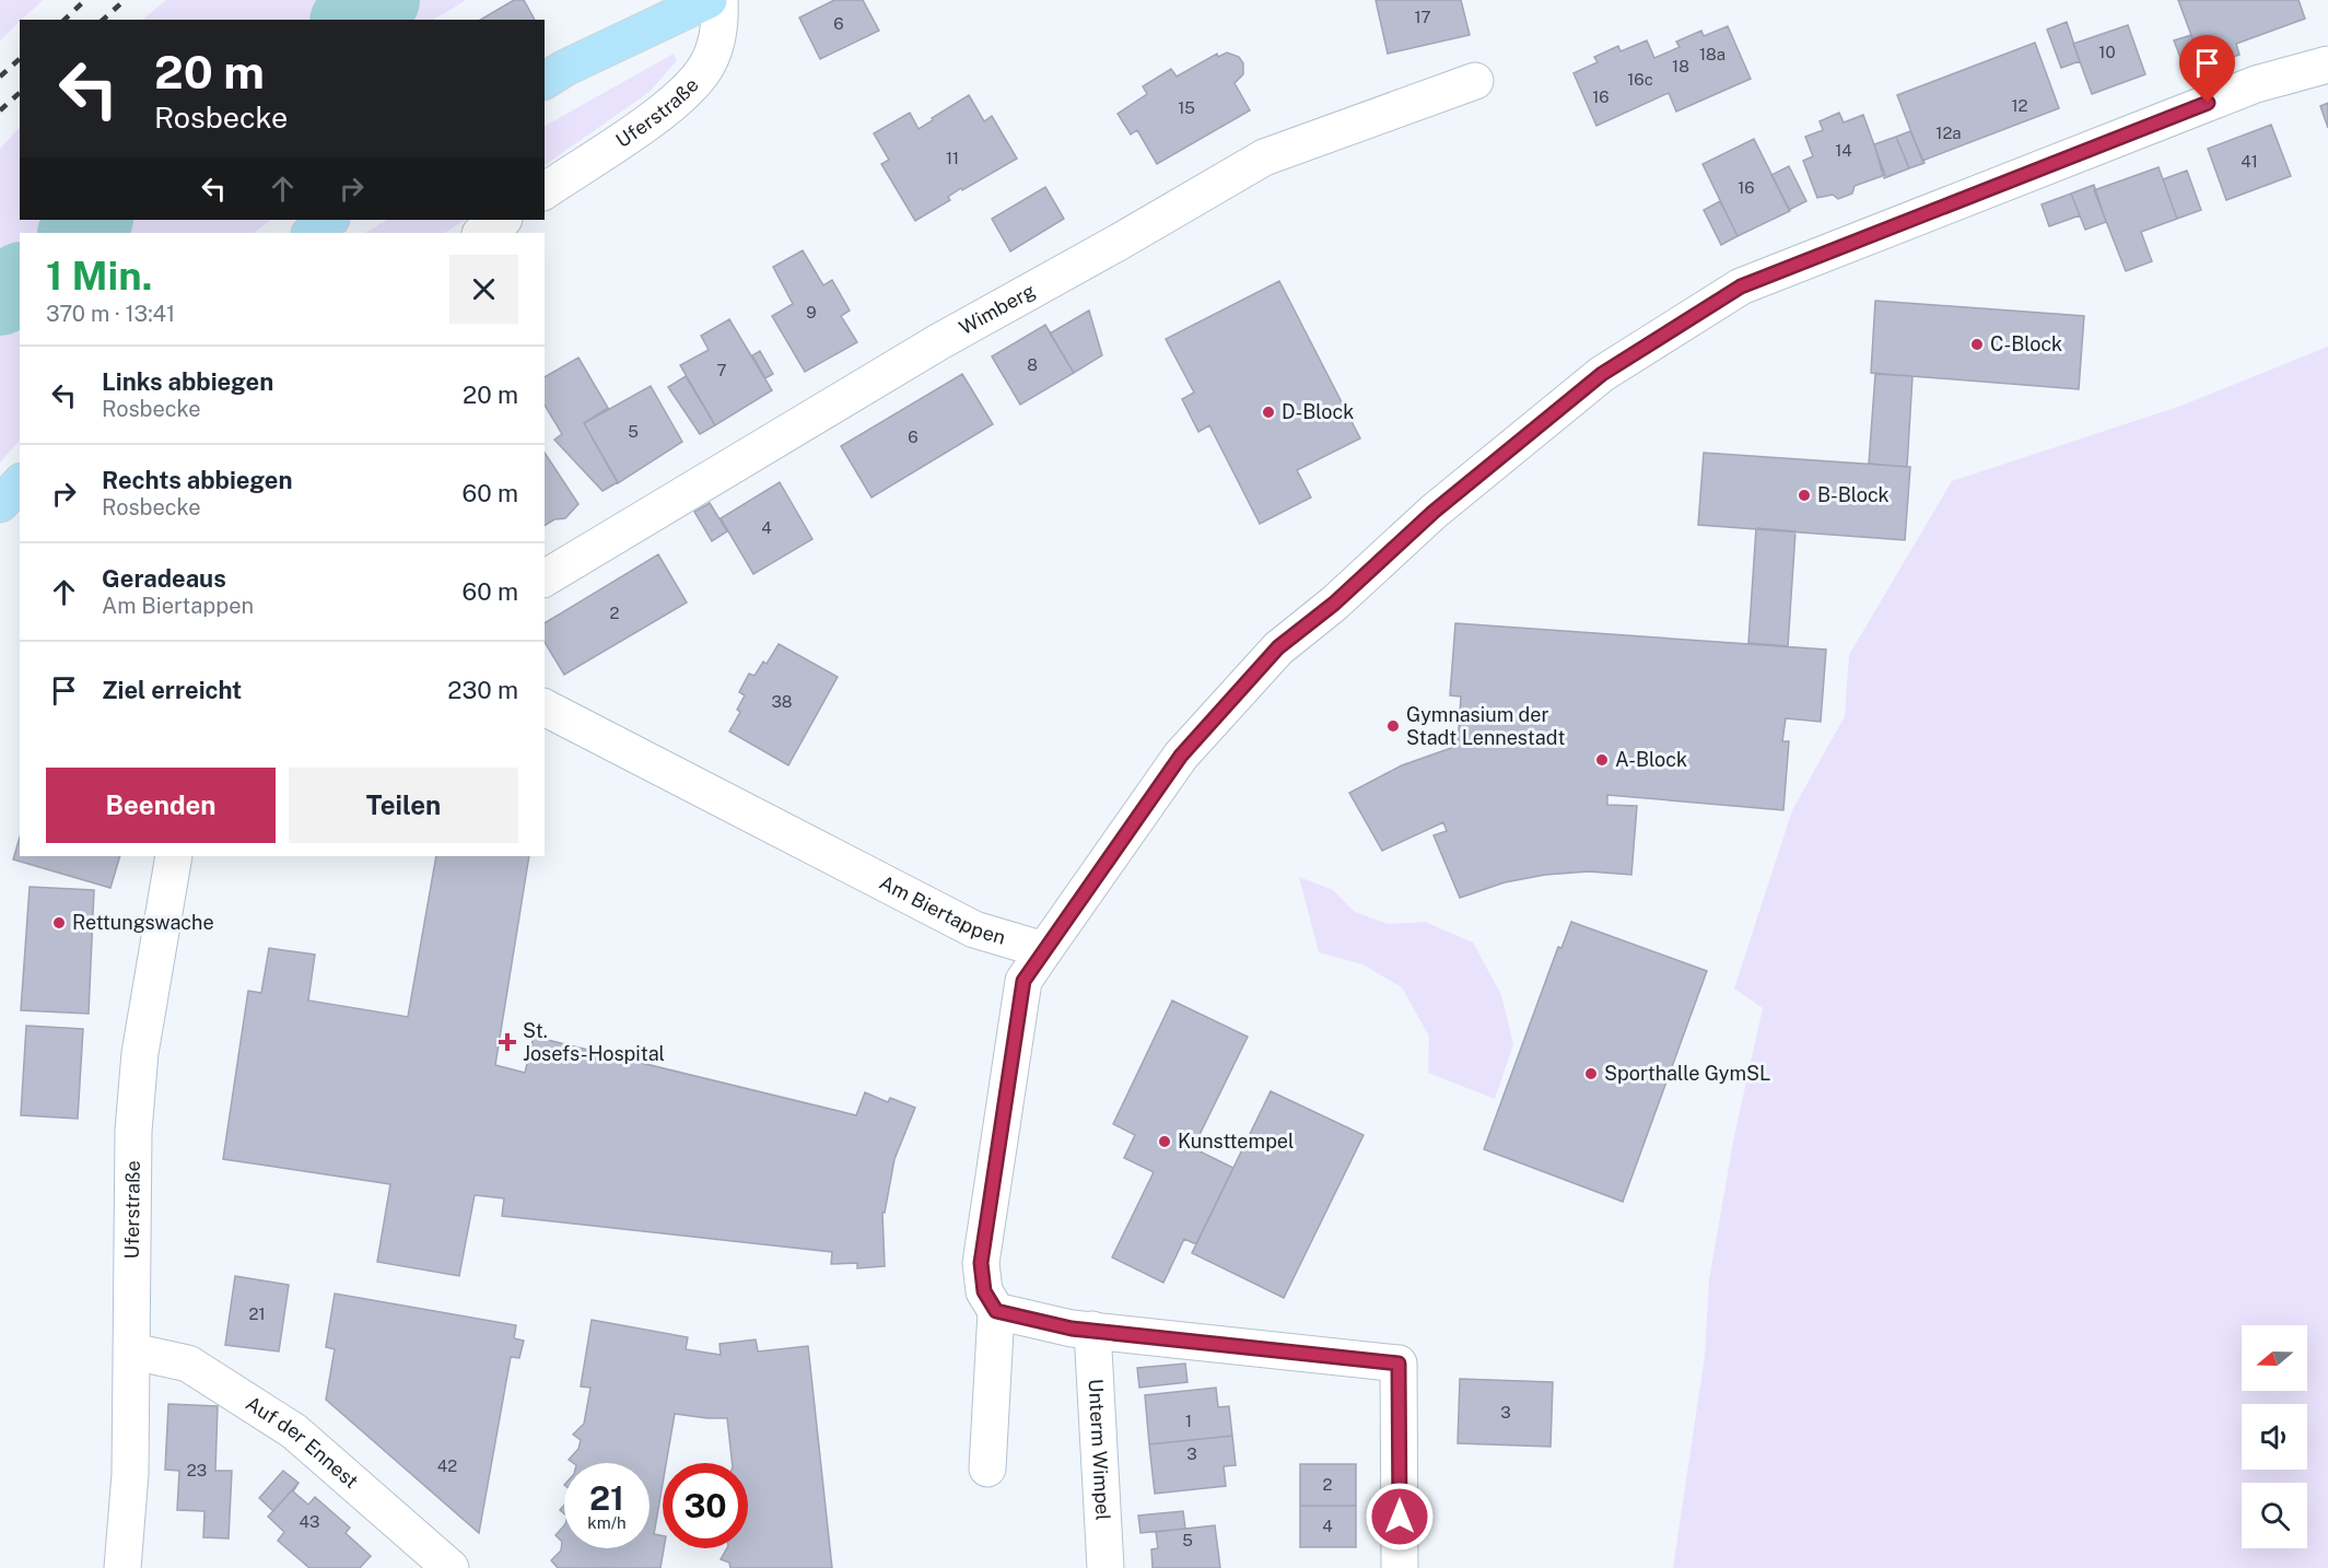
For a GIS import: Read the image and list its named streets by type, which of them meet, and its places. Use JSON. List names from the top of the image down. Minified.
{"streets":{"street":["Uferstraße","Wimberg","Am Biertappen","Auf der Ennest","Unterm Wimpel"]},"crossings":[["Uferstraße","Auf der Ennest"]],"places":{"other":["C-Block","D-Block","B-Block","Gymnasium der Stadt Lennestadt","A-Block","Rettungswache","Sporthalle GymSL","Kunsttempel"],"health":["St. Josefs-Hospital"]},"house_numbers":["17","6","10","18a","18","16c","16","12","15","12a","14","11","41","16","9","8","7","5","6","4","2","38","21","3","1","3","42","23","2","43","4","5"],"north":"left","page":{"turn":["20 m","Rosbecke"],"heading":["1 Min.","370 m · 13:41"],"list":[{"name":"Links abbiegen","note":"Rosbecke","value":"20 m"},{"name":"Rechts abbiegen","note":"Rosbecke","value":"60 m"},{"name":"Geradeaus","note":"Am Biertappen","value":"60 m"},{"name":"Ziel erreicht","value":"230 m"}],"buttons":["Beenden","Teilen"],"speed":"21 km/h","limit":"30"}}
